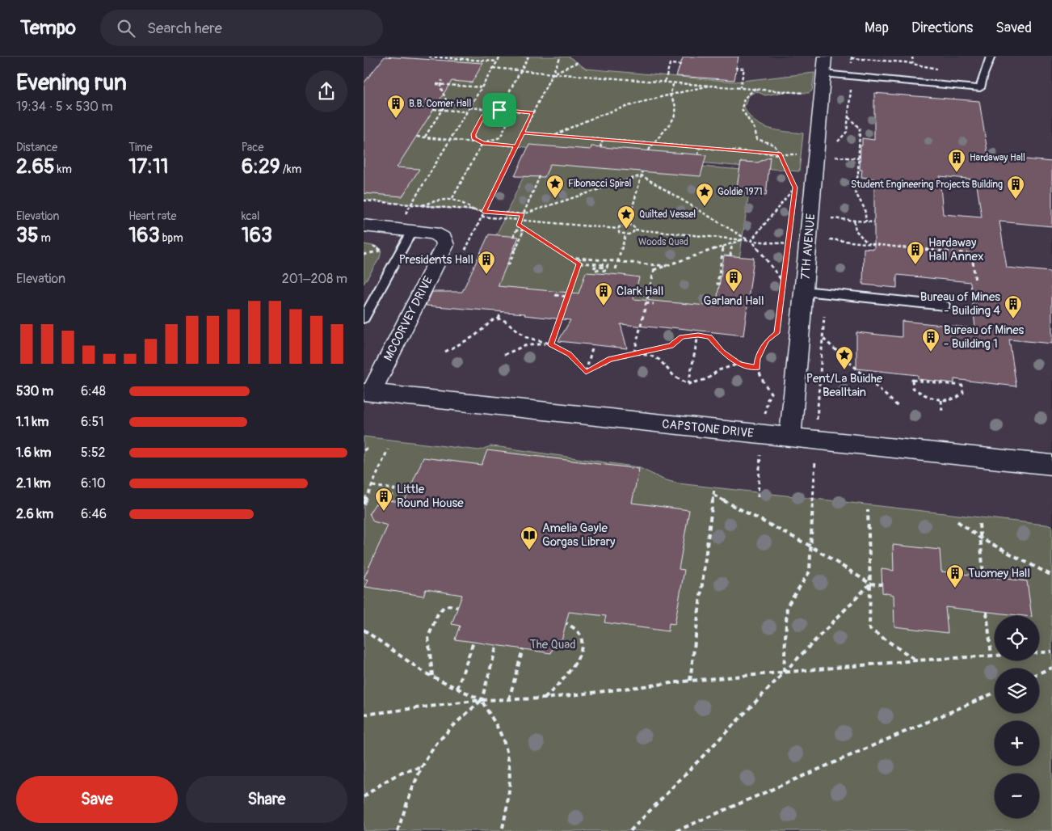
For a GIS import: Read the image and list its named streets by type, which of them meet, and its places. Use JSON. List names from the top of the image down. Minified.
{"streets":{"street":["7TH AVENUE","MCCORVEY DRIVE","CAPSTONE DRIVE"]},"crossings":[["7TH AVENUE","CAPSTONE DRIVE"],["MCCORVEY DRIVE","CAPSTONE DRIVE"]],"parks":["Woods Quad","The Quad"],"places":{"building":["B.B. Comer Hall","Hardaway Hall","Student Engineering Projects Building","Hardaway Hall Annex","Presidents Hall","Garland Hall","Clark Hall","Bureau of Mines - Building 4","Bureau of Mines - Building 1","Little Round House","Tuomey Hall"],"place":["Fibonacci Spiral","Goldie 1971","Quilted Vessel","Pent/La Buidhe Bealltain"],"library":["Amelia Gayle Gorgas Library"]},"page":{"header":"Tempo","search":"Search here","nav":["Map","Directions","Saved"],"heading":["Evening run","19:34 · 5 × 530 m"],"stats":[["Distance","2.65 km"],["Time","17:11"],["Pace","6:29 /km"],["Elevation","35 m"],["Heart rate","163 bpm"],["kcal","163"]],"chart":["Elevation","201–208 m"],"list":[{"name":"530 m","note":"6:48"},{"name":"1.1 km","note":"6:51"},{"name":"1.6 km","note":"5:52"},{"name":"2.1 km","note":"6:10"},{"name":"2.6 km","note":"6:46"}],"map_buttons":["+","−"],"buttons":["Save","Share"]}}
